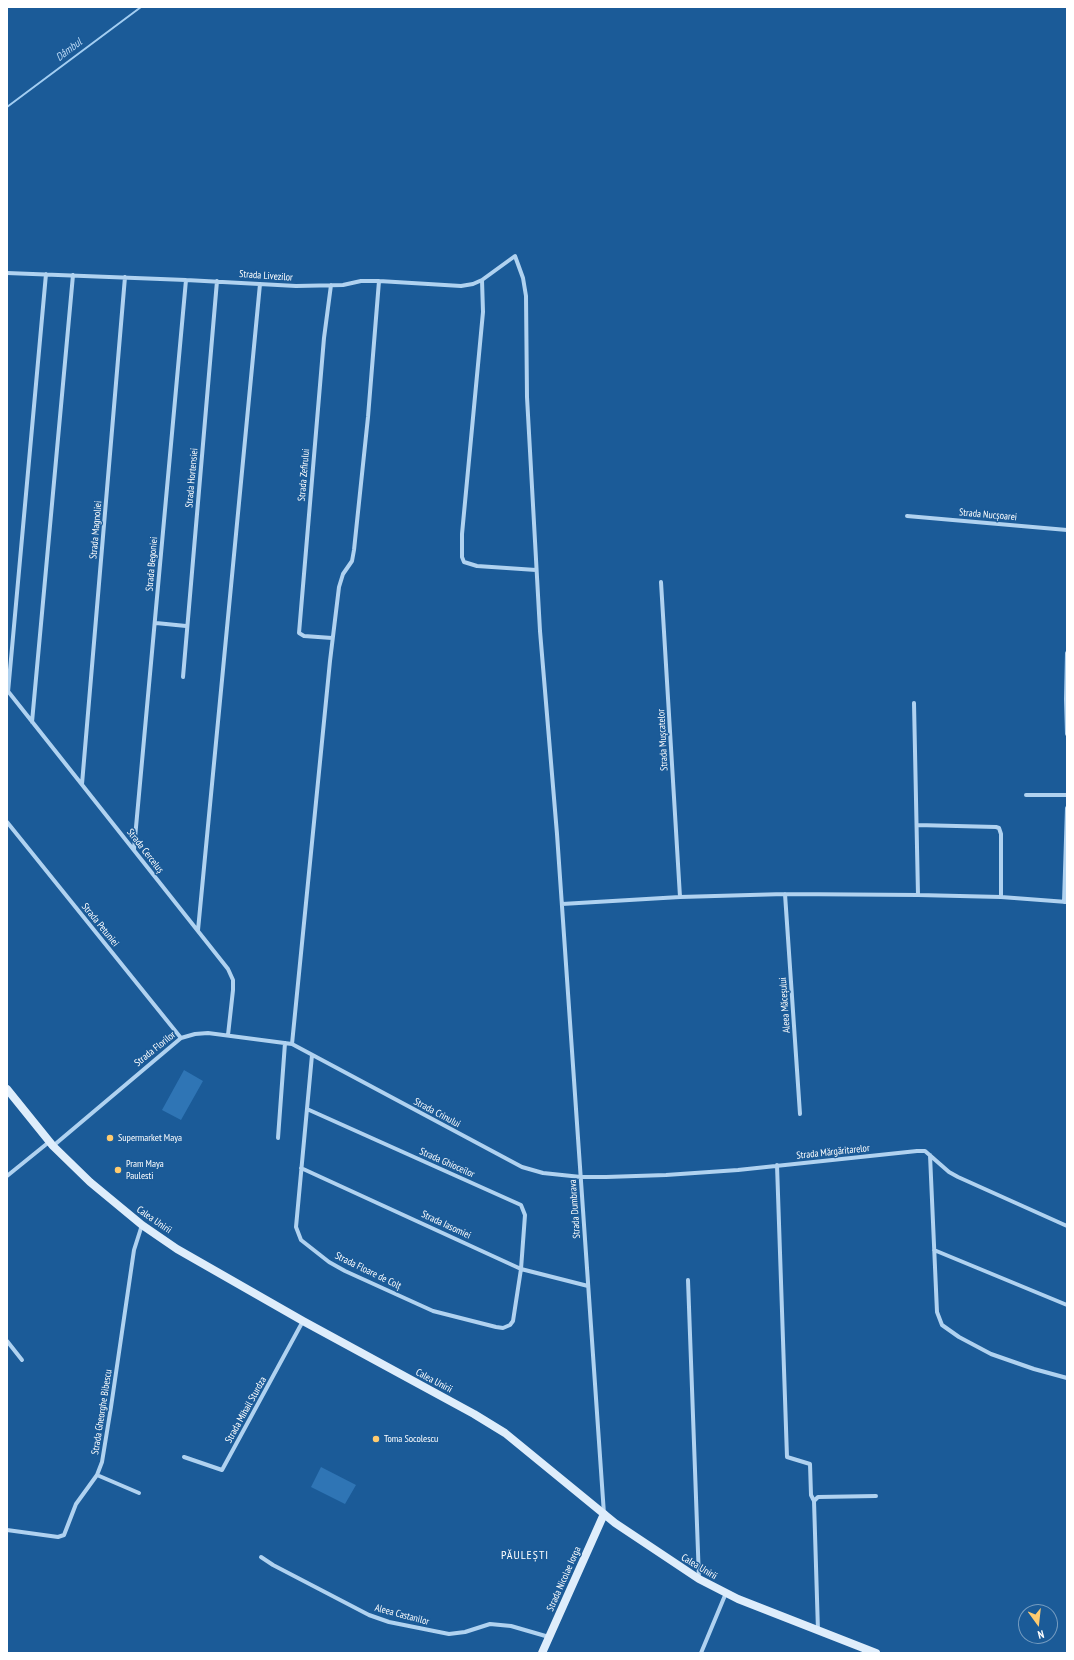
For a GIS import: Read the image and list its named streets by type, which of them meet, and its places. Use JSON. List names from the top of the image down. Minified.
{"streets":{"main road":["Calea Unirii","Strada Nicolae Iorga"],"street":["Strada Livezilor","Strada Zefirului","Strada Hortensiei","Strada Nucșoarei","Strada Magnoliei","Strada Begoniei","Strada Mușcatelor","Strada Cerceluș","Strada Petuniei","Aleea Măceșului","Strada Florilor","Strada Crinului","Strada Mărgăritarelor","Strada Ghioceilor","Strada Dumbrava","Strada Iasomiei","Strada Floare de Colț","Strada Mihail Sturdza","Strada Gheorghe Bibescu","Aleea Castanilor"]},"crossings":[["Strada Livezilor","Strada Zefirului"],["Strada Livezilor","Strada Hortensiei"],["Strada Livezilor","Strada Magnoliei"],["Strada Livezilor","Strada Begoniei"],["Strada Livezilor","Strada Dumbrava"],["Strada Magnoliei","Strada Cerceluș"],["Strada Begoniei","Strada Cerceluș"],["Strada Cerceluș","Strada Florilor"],["Strada Petuniei","Strada Florilor"],["Strada Florilor","Strada Crinului"],["Strada Florilor","Calea Unirii"],["Strada Crinului","Strada Mărgăritarelor"],["Strada Crinului","Strada Dumbrava"],["Strada Crinului","Strada Floare de Colț"],["Strada Mărgăritarelor","Strada Dumbrava"],["Strada Ghioceilor","Strada Iasomiei"],["Strada Ghioceilor","Strada Floare de Colț"],["Strada Dumbrava","Calea Unirii"],["Strada Dumbrava","Strada Iasomiei"],["Strada Dumbrava","Strada Nicolae Iorga"],["Calea Unirii","Strada Mihail Sturdza"],["Calea Unirii","Strada Gheorghe Bibescu"],["Calea Unirii","Strada Nicolae Iorga"],["Strada Iasomiei","Strada Floare de Colț"],["Strada Nicolae Iorga","Aleea Castanilor"]],"districts":["PĂULEȘTI"],"water":["Dâmbul"],"places":["Supermarket Maya","Pram Maya Paulesti","Toma Socolescu"],"north":"bottom"}
